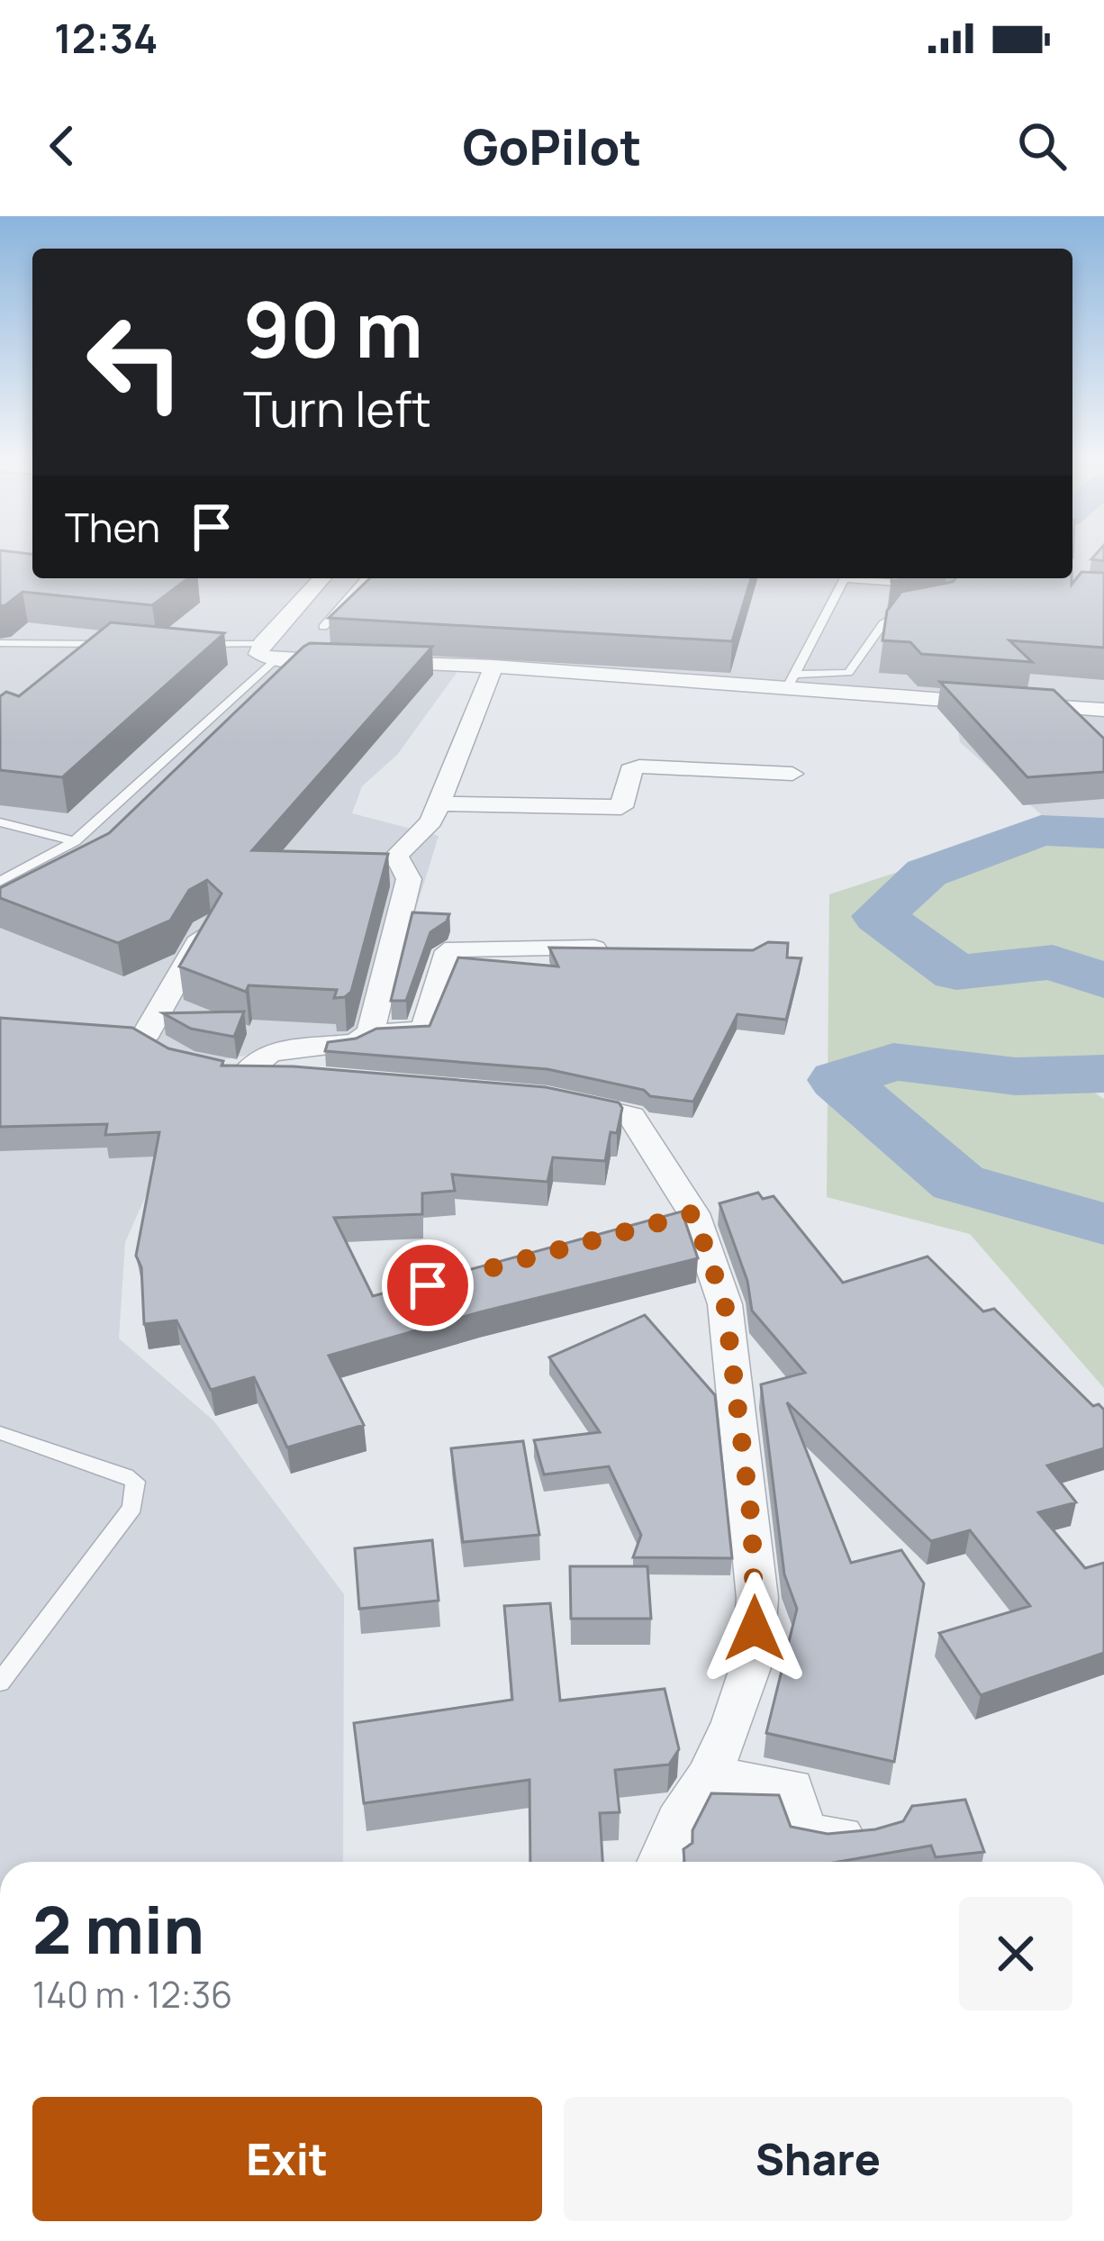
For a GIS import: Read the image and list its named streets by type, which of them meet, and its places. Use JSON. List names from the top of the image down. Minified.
{"page":{"status":"12:34","header":"GoPilot","turn":["90 m","Turn left"],"then":"Then","heading":["2 min","140 m · 12:36"],"buttons":["Exit","Share"]}}
